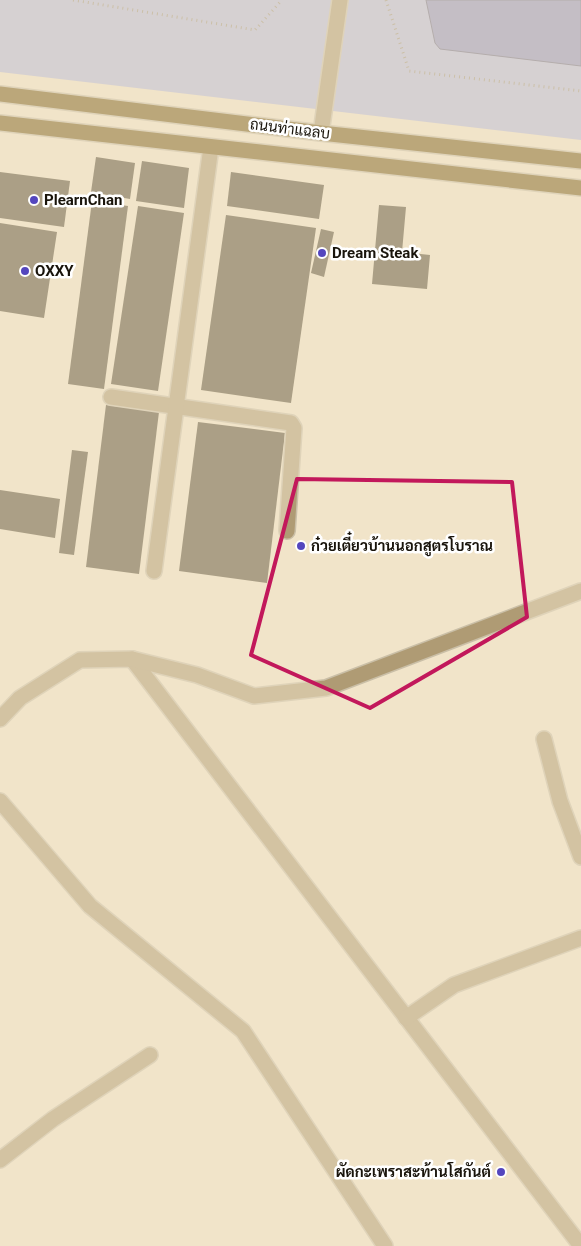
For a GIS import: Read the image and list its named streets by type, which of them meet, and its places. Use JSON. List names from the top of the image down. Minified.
{"streets":{"main road":["ถนนท่าแฉลบ"]},"places":["PlearnChan","Dream Steak","OXXY","ก๋วยเตี๋ยวบ้านนอกสูตรโบราณ","ผัดกะเพราสะท้านโสกันต์"]}
